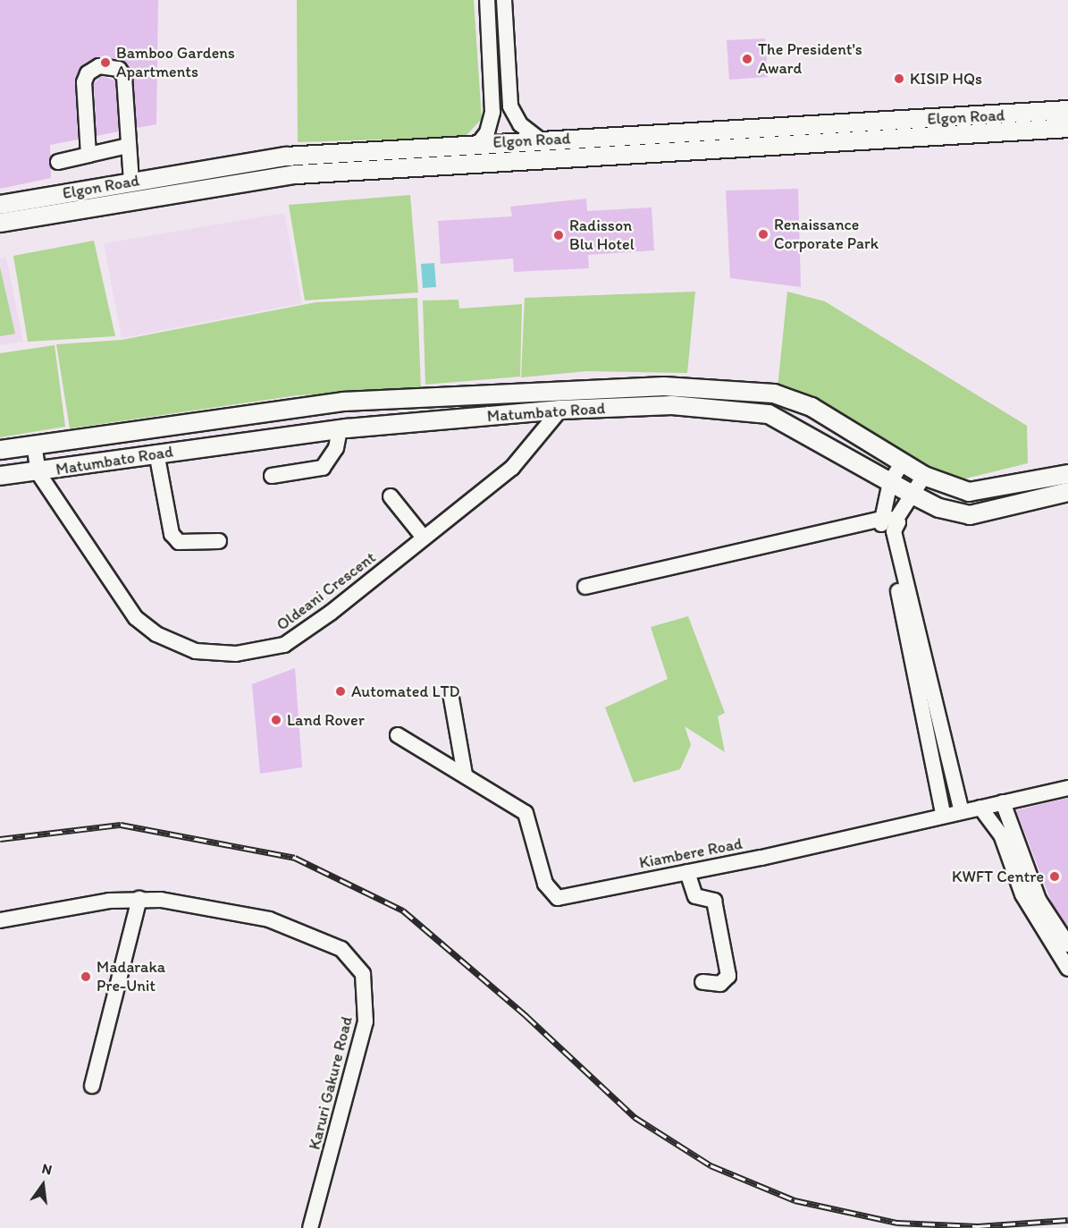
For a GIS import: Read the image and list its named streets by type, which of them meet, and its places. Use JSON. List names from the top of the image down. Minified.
{"streets":{"street":["Elgon Road","Matumbato Road","Oldeani Crescent","Kiambere Road","Karuri Gakure Road"]},"crossings":[["Matumbato Road","Oldeani Crescent"]],"places":["The President's Award","Bamboo Gardens Apartments","KISIP HQs","Renaissance Corporate Park","Radisson Blu Hotel","Automated LTD","Land Rover","KWFT Centre","Madaraka Pre-Unit"],"north":"top"}
